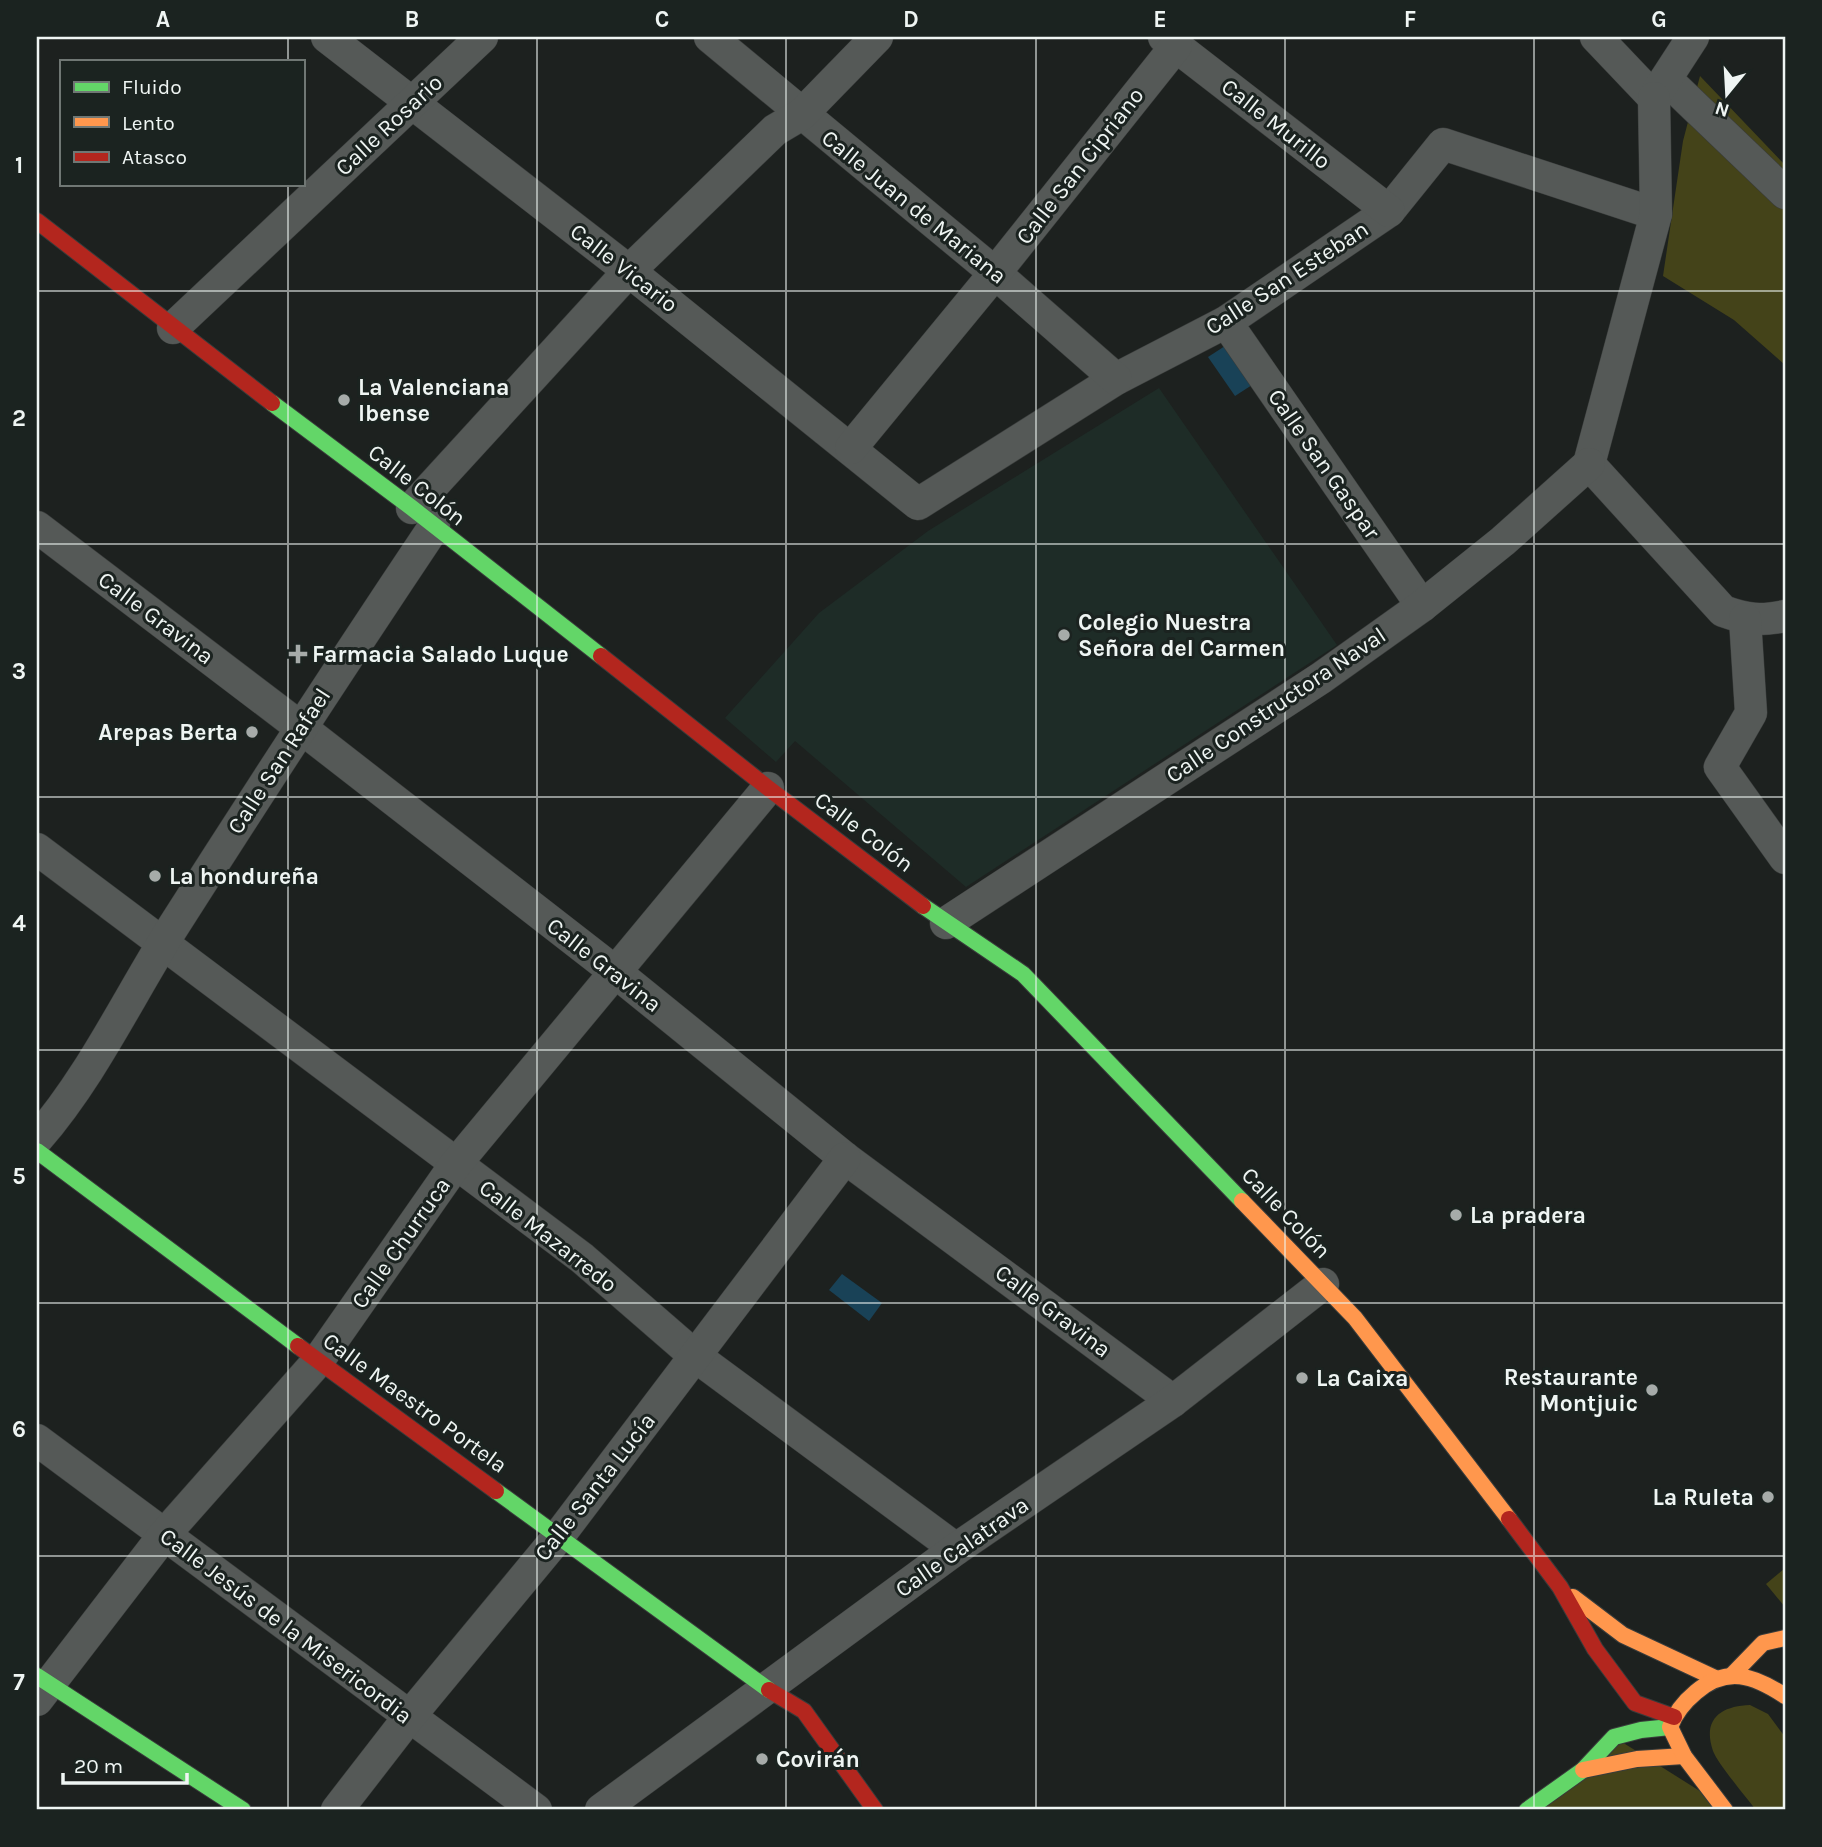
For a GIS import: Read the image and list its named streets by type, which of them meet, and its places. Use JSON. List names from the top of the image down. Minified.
{"streets":{"street":["Calle Murillo","Calle Rosario","Calle San Cipriano","Calle Juan de Mariana","Calle Vicario","Calle San Esteban","Calle San Gaspar","Calle Colón","Calle Gravina","Calle Constructora Naval","Calle San Rafael","Calle Mazarredo","Calle Churruca","Calle Maestro Portela","Calle Santa Lucía","Calle Calatrava","Calle Jesús de la Misericordia"]},"crossings":[["Calle Murillo","Calle San Cipriano"],["Calle Murillo","Calle San Esteban"],["Calle Rosario","Calle Vicario"],["Calle Rosario","Calle Colón"],["Calle San Cipriano","Calle Juan de Mariana"],["Calle San Cipriano","Calle Vicario"],["Calle Juan de Mariana","Calle San Esteban"],["Calle Juan de Mariana","Calle San Rafael"],["Calle Vicario","Calle San Esteban"],["Calle Vicario","Calle San Rafael"],["Calle San Esteban","Calle San Gaspar"],["Calle San Gaspar","Calle Constructora Naval"],["Calle Colón","Calle Constructora Naval"],["Calle Colón","Calle San Rafael"],["Calle Colón","Calle Churruca"],["Calle Colón","Calle Calatrava"],["Calle Gravina","Calle San Rafael"],["Calle Gravina","Calle Churruca"],["Calle Gravina","Calle Santa Lucía"],["Calle Gravina","Calle Calatrava"],["Calle San Rafael","Calle Mazarredo"],["Calle Mazarredo","Calle Churruca"],["Calle Mazarredo","Calle Santa Lucía"],["Calle Mazarredo","Calle Calatrava"],["Calle Churruca","Calle Maestro Portela"],["Calle Churruca","Calle Jesús de la Misericordia"],["Calle Maestro Portela","Calle Santa Lucía"],["Calle Maestro Portela","Calle Calatrava"],["Calle Santa Lucía","Calle Jesús de la Misericordia"]],"places":{"other":["La Valenciana Ibense","Colegio Nuestra Señora del Carmen","Arepas Berta","La hondureña","La pradera","La Caixa","Restaurante Montjuic","La Ruleta","Covirán"],"health":["Farmacia Salado Luque"]},"legend":["Fluido","Lento","Atasco"],"scale_bar":"20 m","north":"bottom","grid":{"columns":["A","B","C","D","E","F","G"],"rows":["1","2","3","4","5","6","7"]}}
